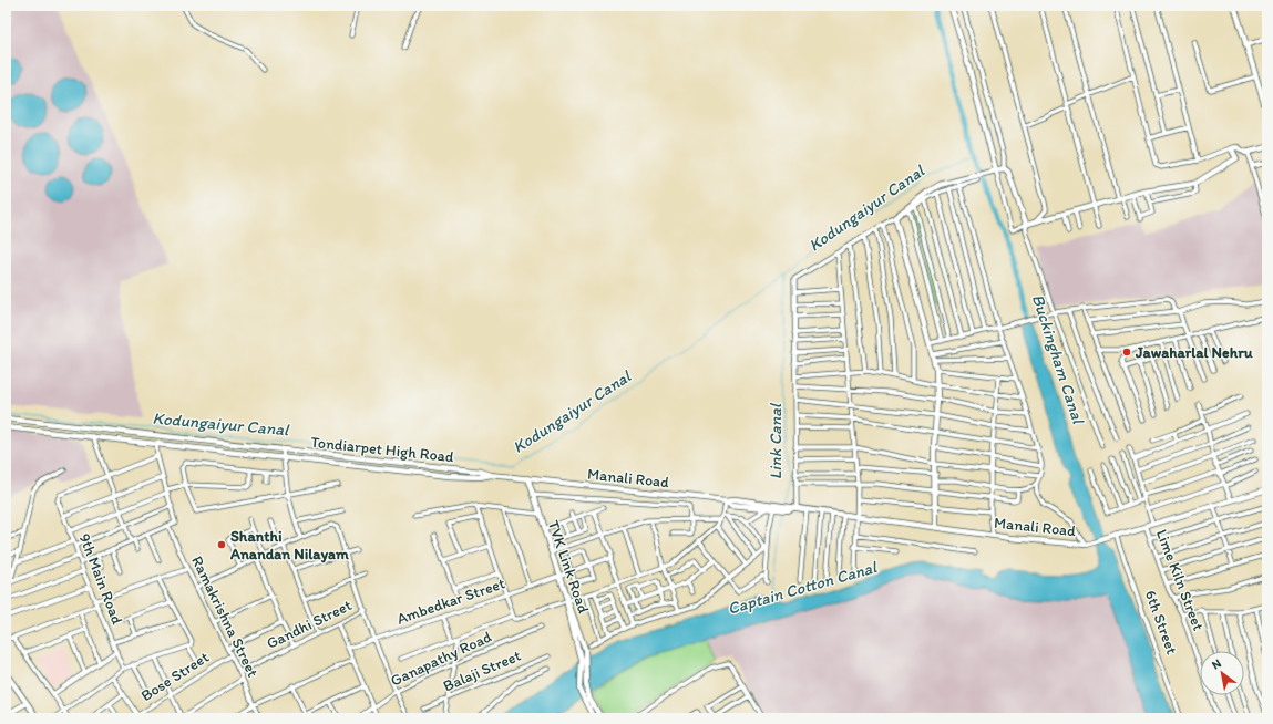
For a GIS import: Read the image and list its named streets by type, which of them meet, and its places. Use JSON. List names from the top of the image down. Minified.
{"streets":{"main road":["Tondiarpet High Road","Manali Road","TVK Link Road"],"street":["9th Main Road","Lime Kiln Street","Ambedkar Street","Ramakrishna Street","6th Street","Gandhi Street","Ganapathy Road","Balaji Street","Bose Street"]},"crossings":[["Tondiarpet High Road","Manali Road"],["Tondiarpet High Road","TVK Link Road"],["Manali Road","TVK Link Road"],["Manali Road","Lime Kiln Street"],["Manali Road","6th Street"],["TVK Link Road","Ambedkar Street"],["Ramakrishna Street","Gandhi Street"],["Ramakrishna Street","Bose Street"]],"water":["Kodungaiyur Canal","Buckingham Canal","Link Canal","Captain Cotton Canal"],"places":["Jawaharlal Nehru","Shanthi Anandan Nilayam"],"north":"top left"}
